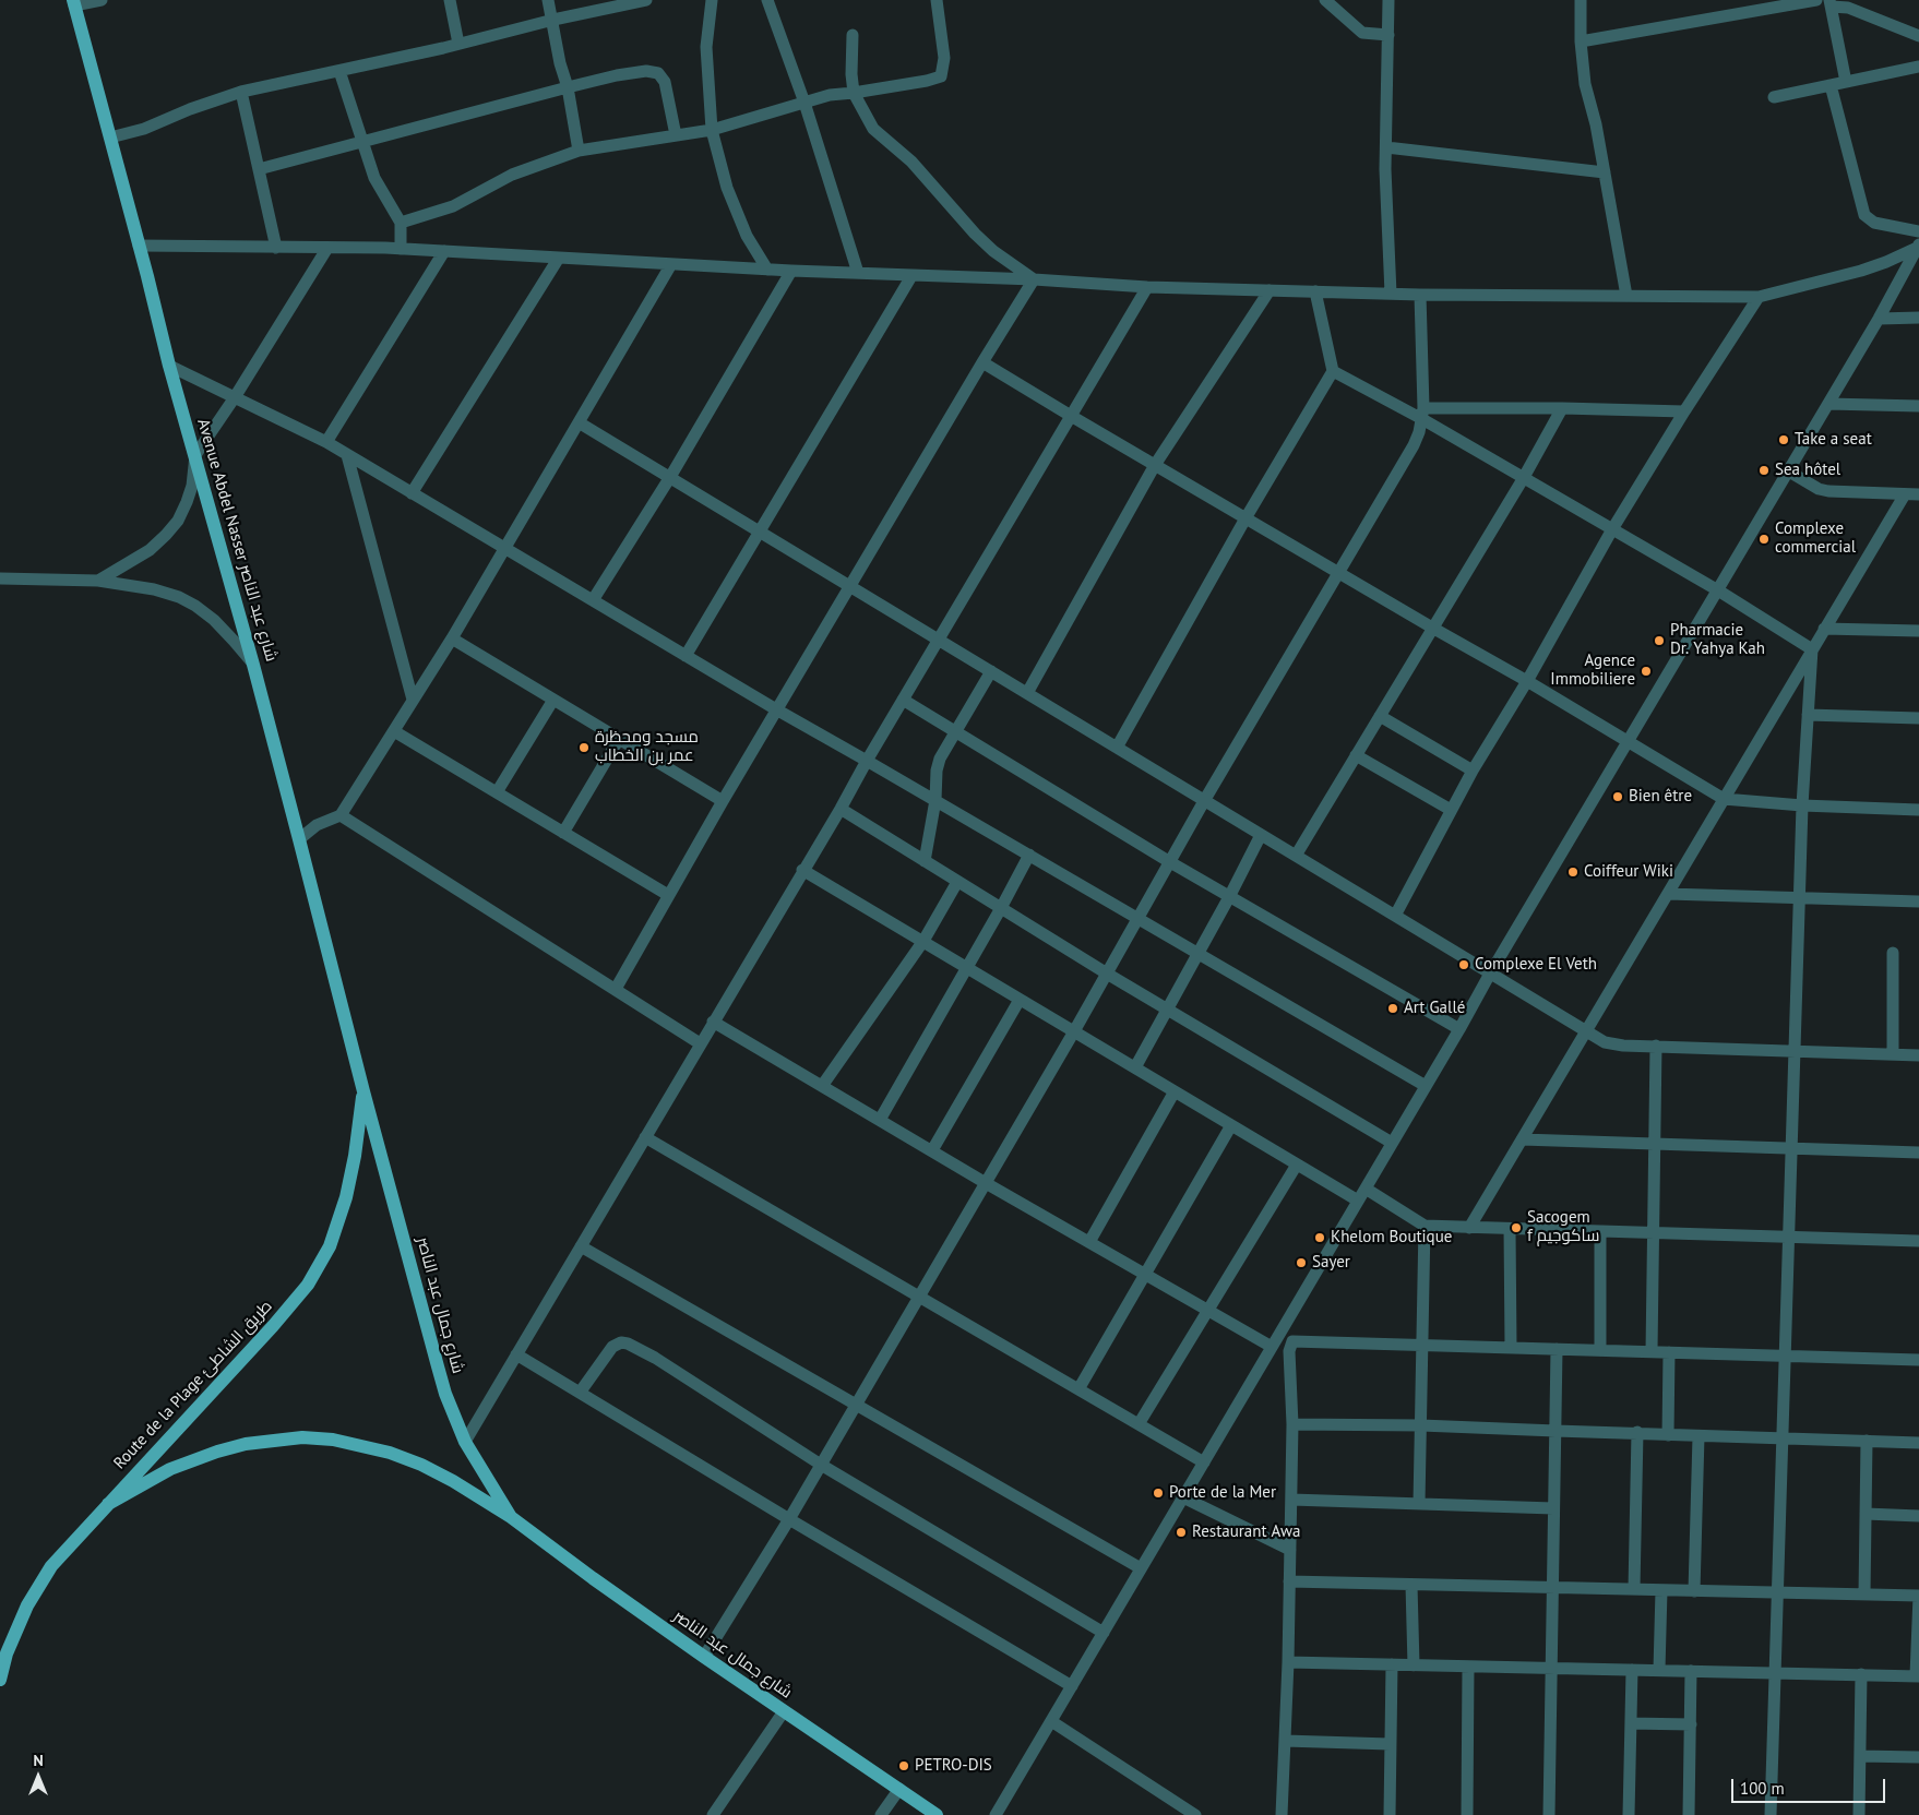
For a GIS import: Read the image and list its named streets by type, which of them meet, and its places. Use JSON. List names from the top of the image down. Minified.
{"streets":{"main road":["Avenue Abdel Nasser شارع عبد الناصر","شارع جمال عبد الناصر","Route de la Plage طريق الشاطئ"]},"crossings":[["Avenue Abdel Nasser شارع عبد الناصر","شارع جمال عبد الناصر"],["Avenue Abdel Nasser شارع عبد الناصر","Route de la Plage طريق الشاطئ"],["شارع جمال عبد الناصر","Route de la Plage طريق الشاطئ"]],"places":["Take a seat","Sea hôtel","Complexe commercial","Pharmacie Dr. Yahya Kah","Agence Immobiliere","مسجد ومحظرة عمر بن الخطاب","Bien être","Coiffeur Wiki","Complexe El Veth","Art Gallé","Sacogem f ساكوجيم","Khelom Boutique","Sayer","Porte de la Mer","Restaurant Awa","PETRO-DIS"],"scale_bar":"100 m","north":"top"}
